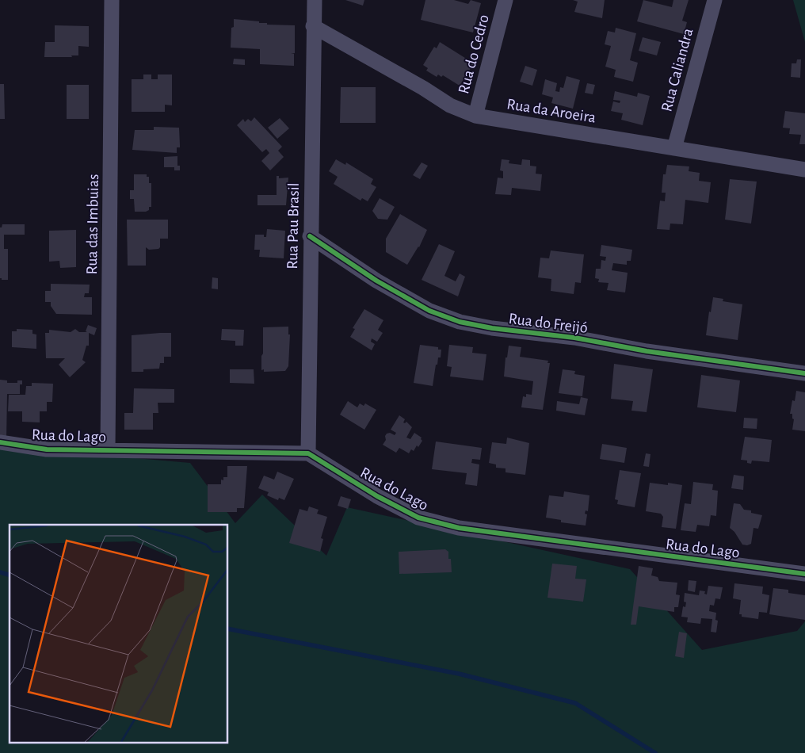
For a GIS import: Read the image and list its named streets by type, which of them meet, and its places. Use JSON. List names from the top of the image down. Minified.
{"streets":{"street":["Rua do Cedro","Rua Caliandra","Rua da Aroeira","Rua das Imbuias","Rua Pau Brasil","Rua do Freijó","Rua do Lago"]},"crossings":[["Rua do Cedro","Rua da Aroeira"],["Rua Caliandra","Rua da Aroeira"],["Rua da Aroeira","Rua Pau Brasil"],["Rua das Imbuias","Rua do Lago"],["Rua Pau Brasil","Rua do Freijó"],["Rua Pau Brasil","Rua do Lago"]]}
